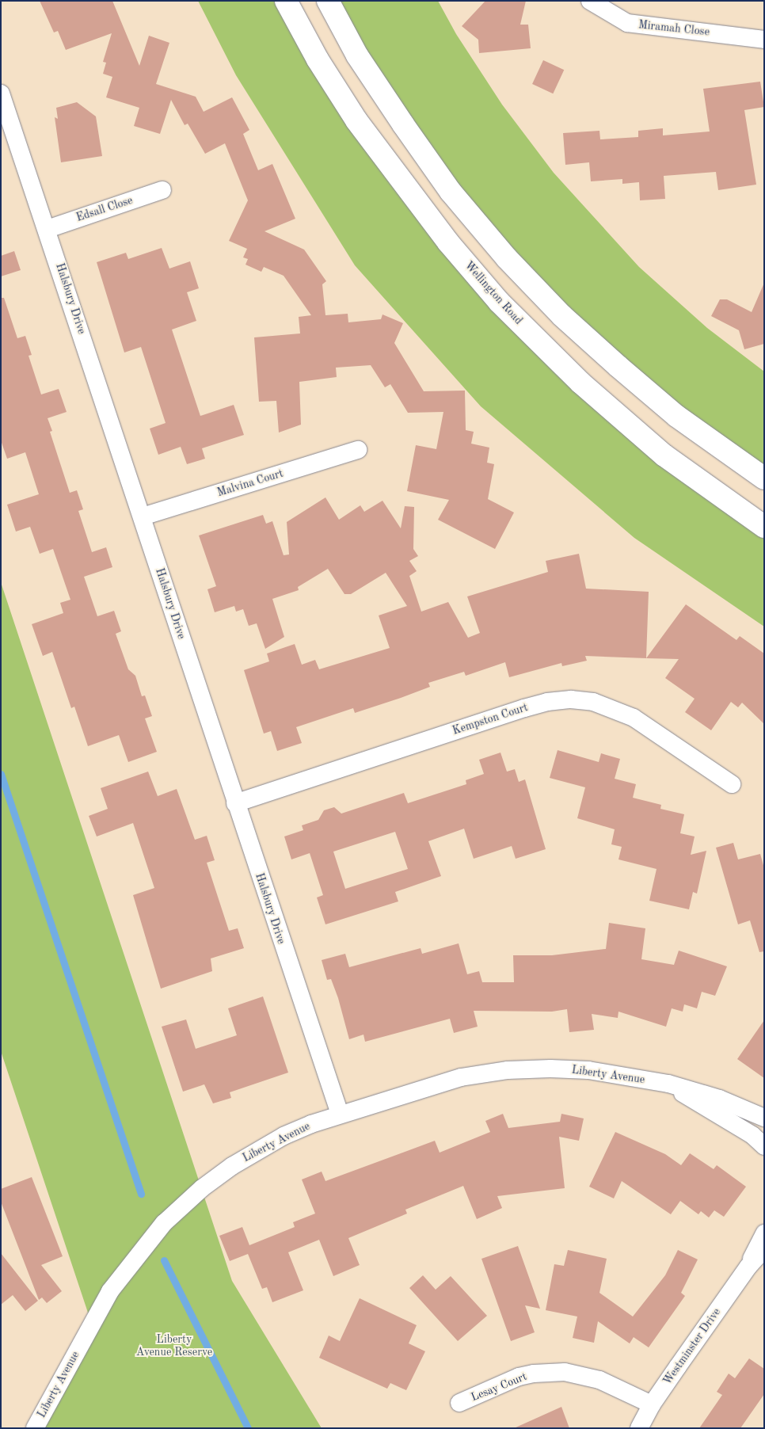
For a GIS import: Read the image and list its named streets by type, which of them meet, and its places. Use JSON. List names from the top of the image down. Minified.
{"streets":{"main road":["Wellington Road"],"street":["Miramah Close","Edsall Close","Halsbury Drive","Malvina Court","Kempston Court","Liberty Avenue","Westminster Drive","Lesay Court"]},"crossings":[["Edsall Close","Halsbury Drive"],["Halsbury Drive","Malvina Court"],["Halsbury Drive","Kempston Court"],["Halsbury Drive","Liberty Avenue"],["Westminster Drive","Lesay Court"]],"parks":["Liberty Avenue Reserve"]}
